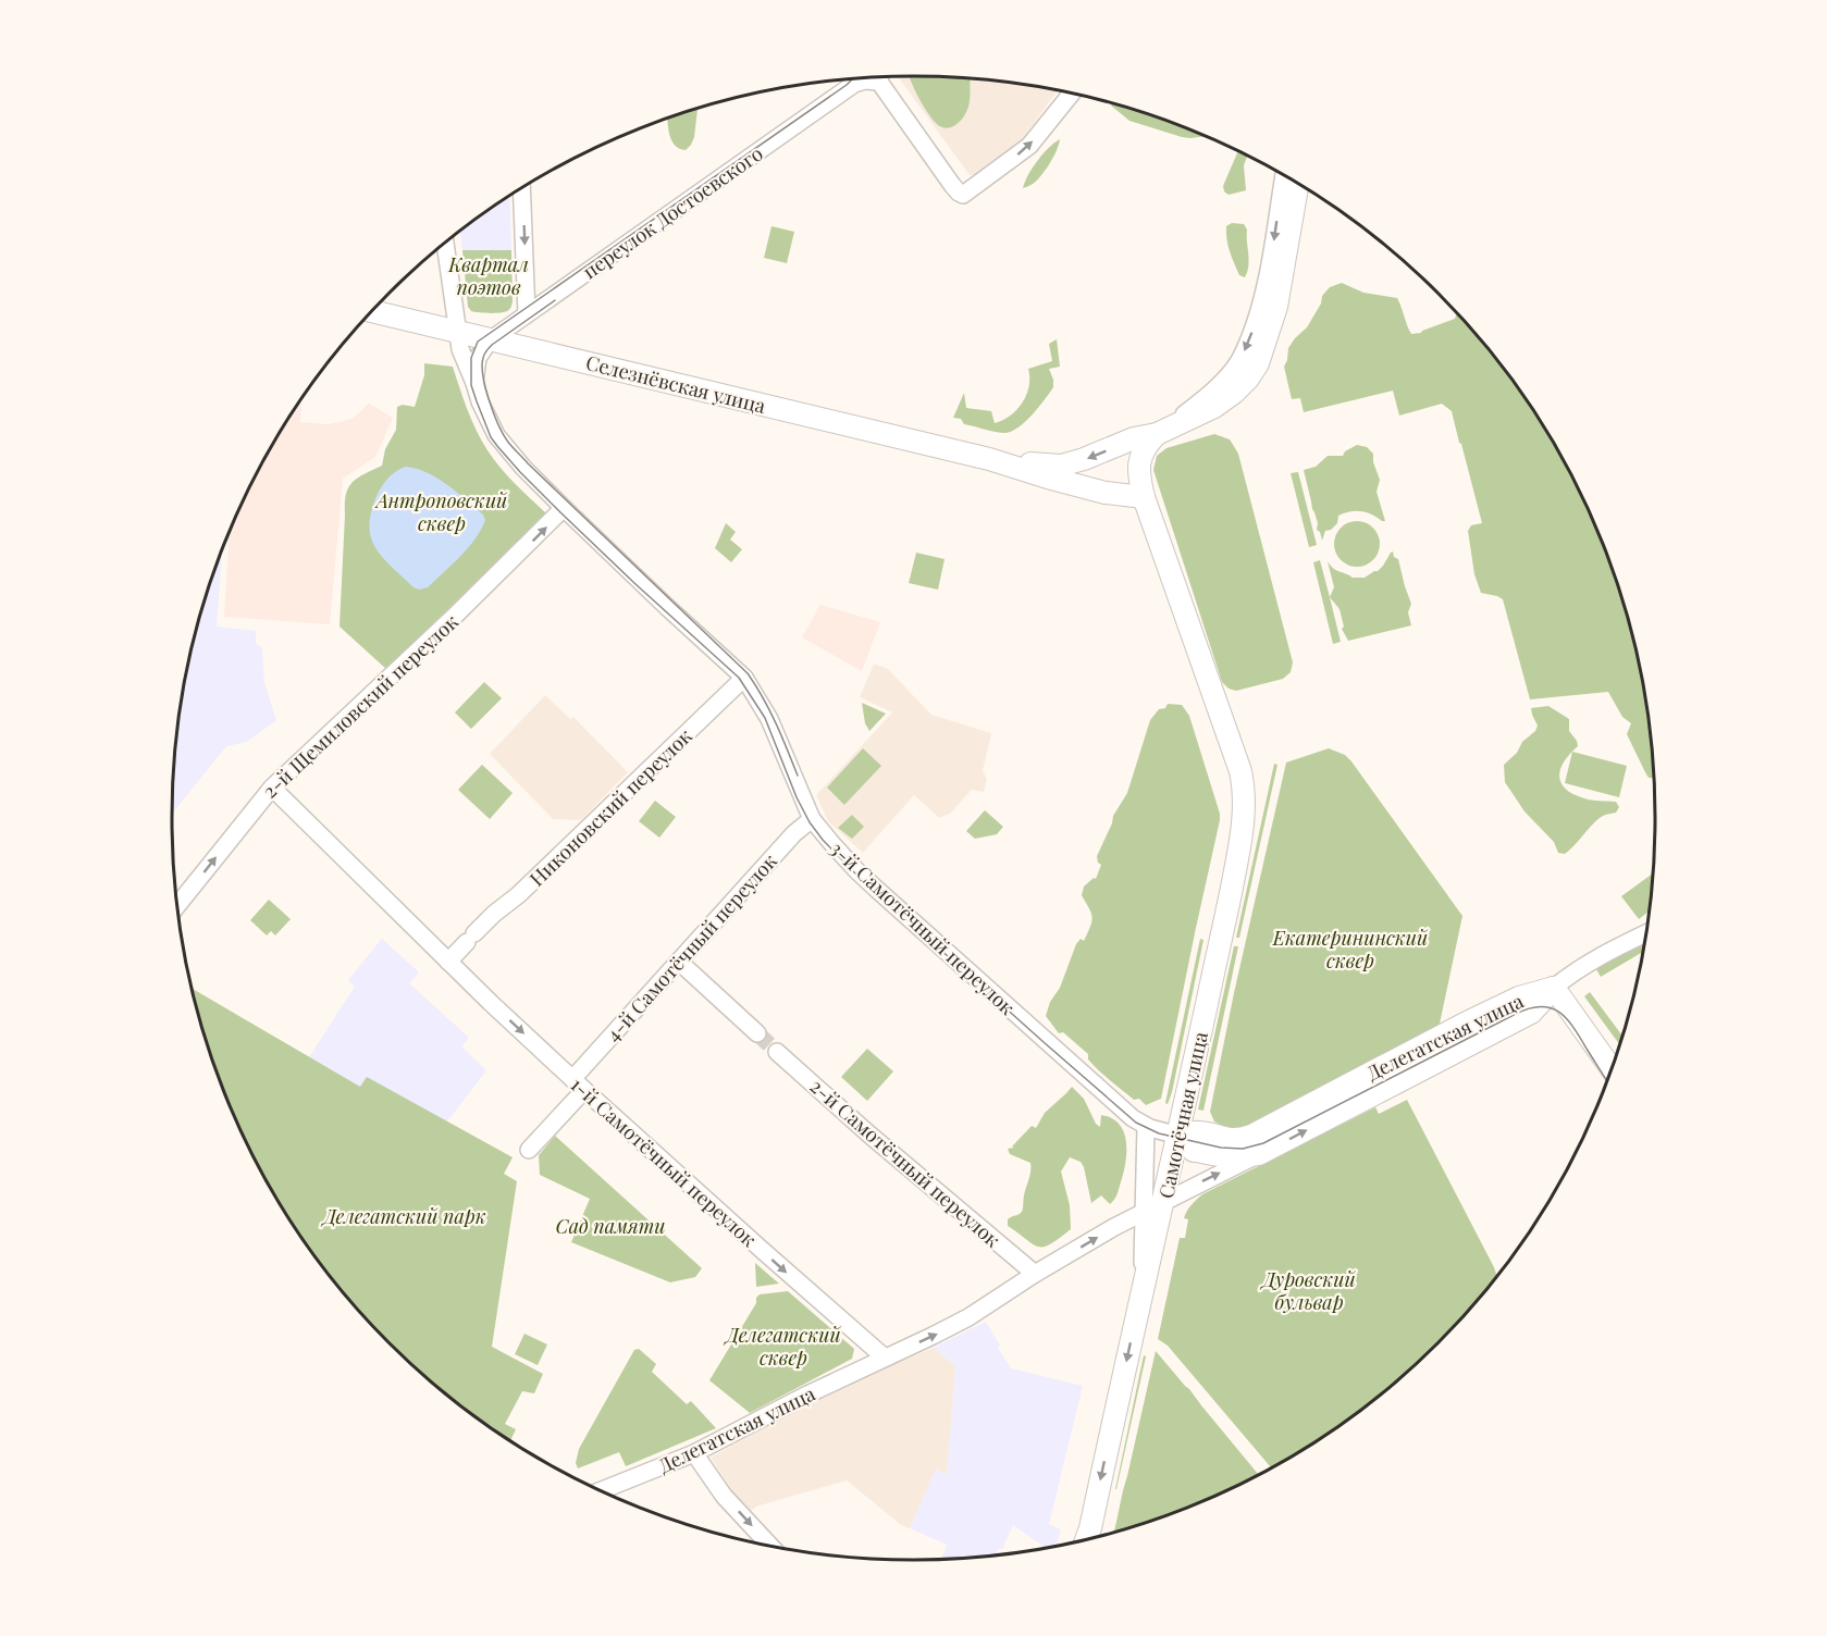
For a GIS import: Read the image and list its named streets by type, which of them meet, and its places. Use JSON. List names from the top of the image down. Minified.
{"streets":{"main road":["Селезнёвская улица","Делегатская улица","Самотёчная улица"],"street":["переулок Достоевского","2-й Щемиловский переулок","Никоновский переулок","3-й Самотёчный переулок","4-й Самотёчный переулок","1-й Самотёчный переулок","2-й Самотёчный переулок"]},"crossings":[["переулок Достоевского","Селезнёвская улица"],["Селезнёвская улица","3-й Самотёчный переулок"],["Селезнёвская улица","Самотёчная улица"],["2-й Щемиловский переулок","3-й Самотёчный переулок"],["2-й Щемиловский переулок","1-й Самотёчный переулок"],["Никоновский переулок","3-й Самотёчный переулок"],["Никоновский переулок","1-й Самотёчный переулок"],["3-й Самотёчный переулок","4-й Самотёчный переулок"],["3-й Самотёчный переулок","Делегатская улица"],["3-й Самотёчный переулок","Самотёчная улица"],["4-й Самотёчный переулок","1-й Самотёчный переулок"],["Делегатская улица","Самотёчная улица"],["Делегатская улица","1-й Самотёчный переулок"],["Делегатская улица","2-й Самотёчный переулок"]],"one_way":["2-й Щемиловский переулок","1-й Самотёчный переулок"],"parks":["Квартал поэтов","Антроповский сквер","Екатерининский сквер","Делегатский парк","Сад памяти","Дуровский бульвар","Делегатский сквер"]}
